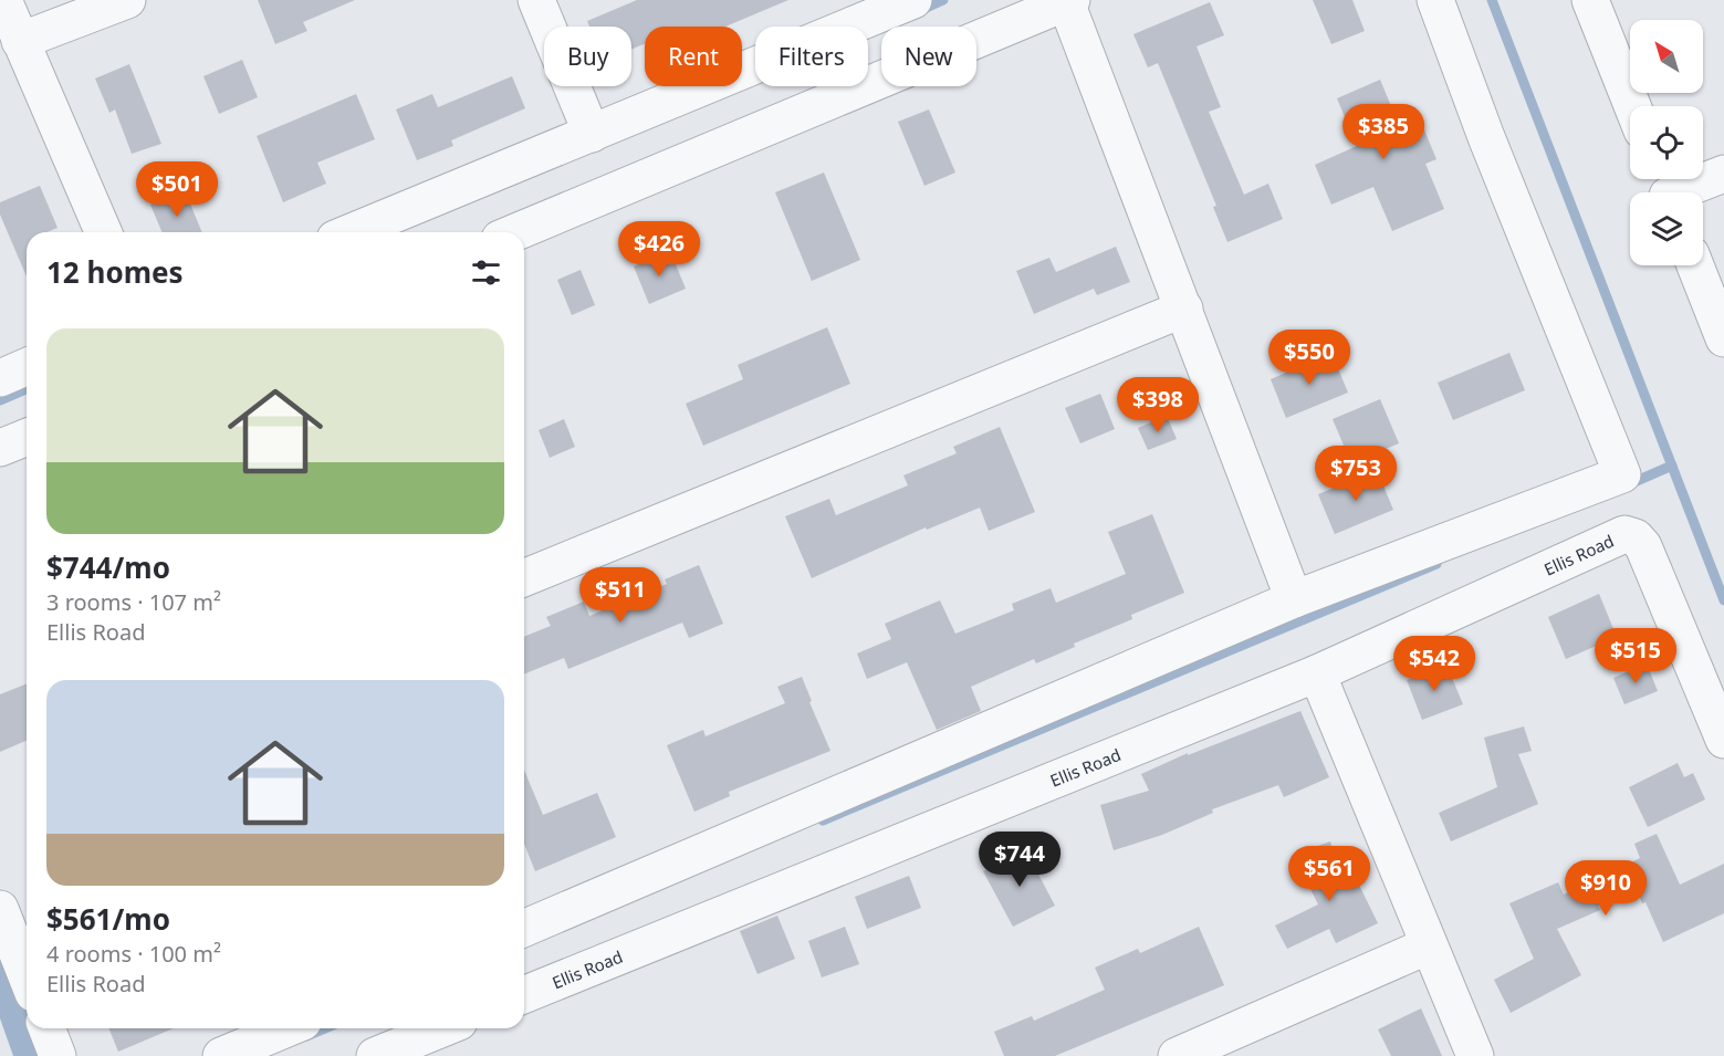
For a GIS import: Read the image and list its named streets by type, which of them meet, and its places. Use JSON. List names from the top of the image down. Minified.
{"streets":{"street":["Ellis Road"]},"north":"top left","page":{"chip":["Buy","Rent","Filters","New"],"price":["$385","$501","$426","$550","$398","$753","$511","$515","$542","$744","$561","$910"],"heading":"12 homes","list":[{"name":"$744/mo","note":"3 rooms · 107 m² · Ellis Road"},{"name":"$561/mo","note":"4 rooms · 100 m² · Ellis Road"}]}}
